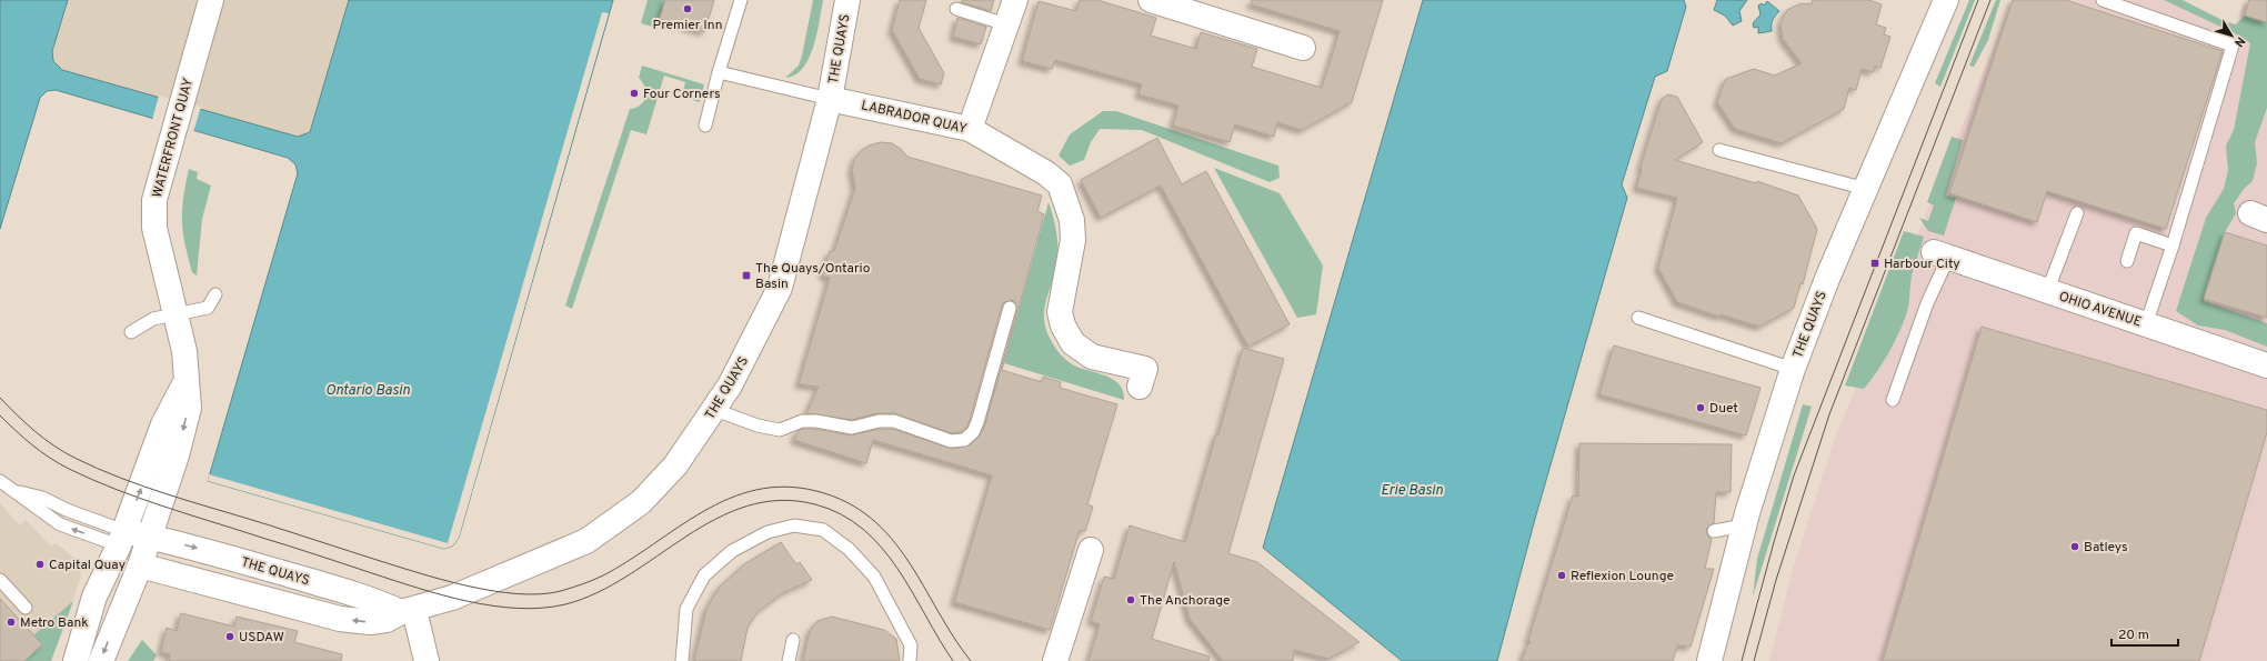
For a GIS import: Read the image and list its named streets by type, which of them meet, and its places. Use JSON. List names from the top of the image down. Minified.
{"streets":{"street":["THE QUAYS","LABRADOR QUAY","WATERFRONT QUAY","OHIO AVENUE"]},"crossings":[["THE QUAYS","LABRADOR QUAY"],["THE QUAYS","WATERFRONT QUAY"]],"water":["Ontario Basin","Erie Basin"],"places":{"other":["Premier Inn","Four Corners","Duet","Batleys","Capital Quay","Reflexion Lounge","The Anchorage","Metro Bank","USDAW"],"transit":["Harbour City","The Quays/Ontario Basin"]},"scale_bar":"20 m","north":"bottom right"}
